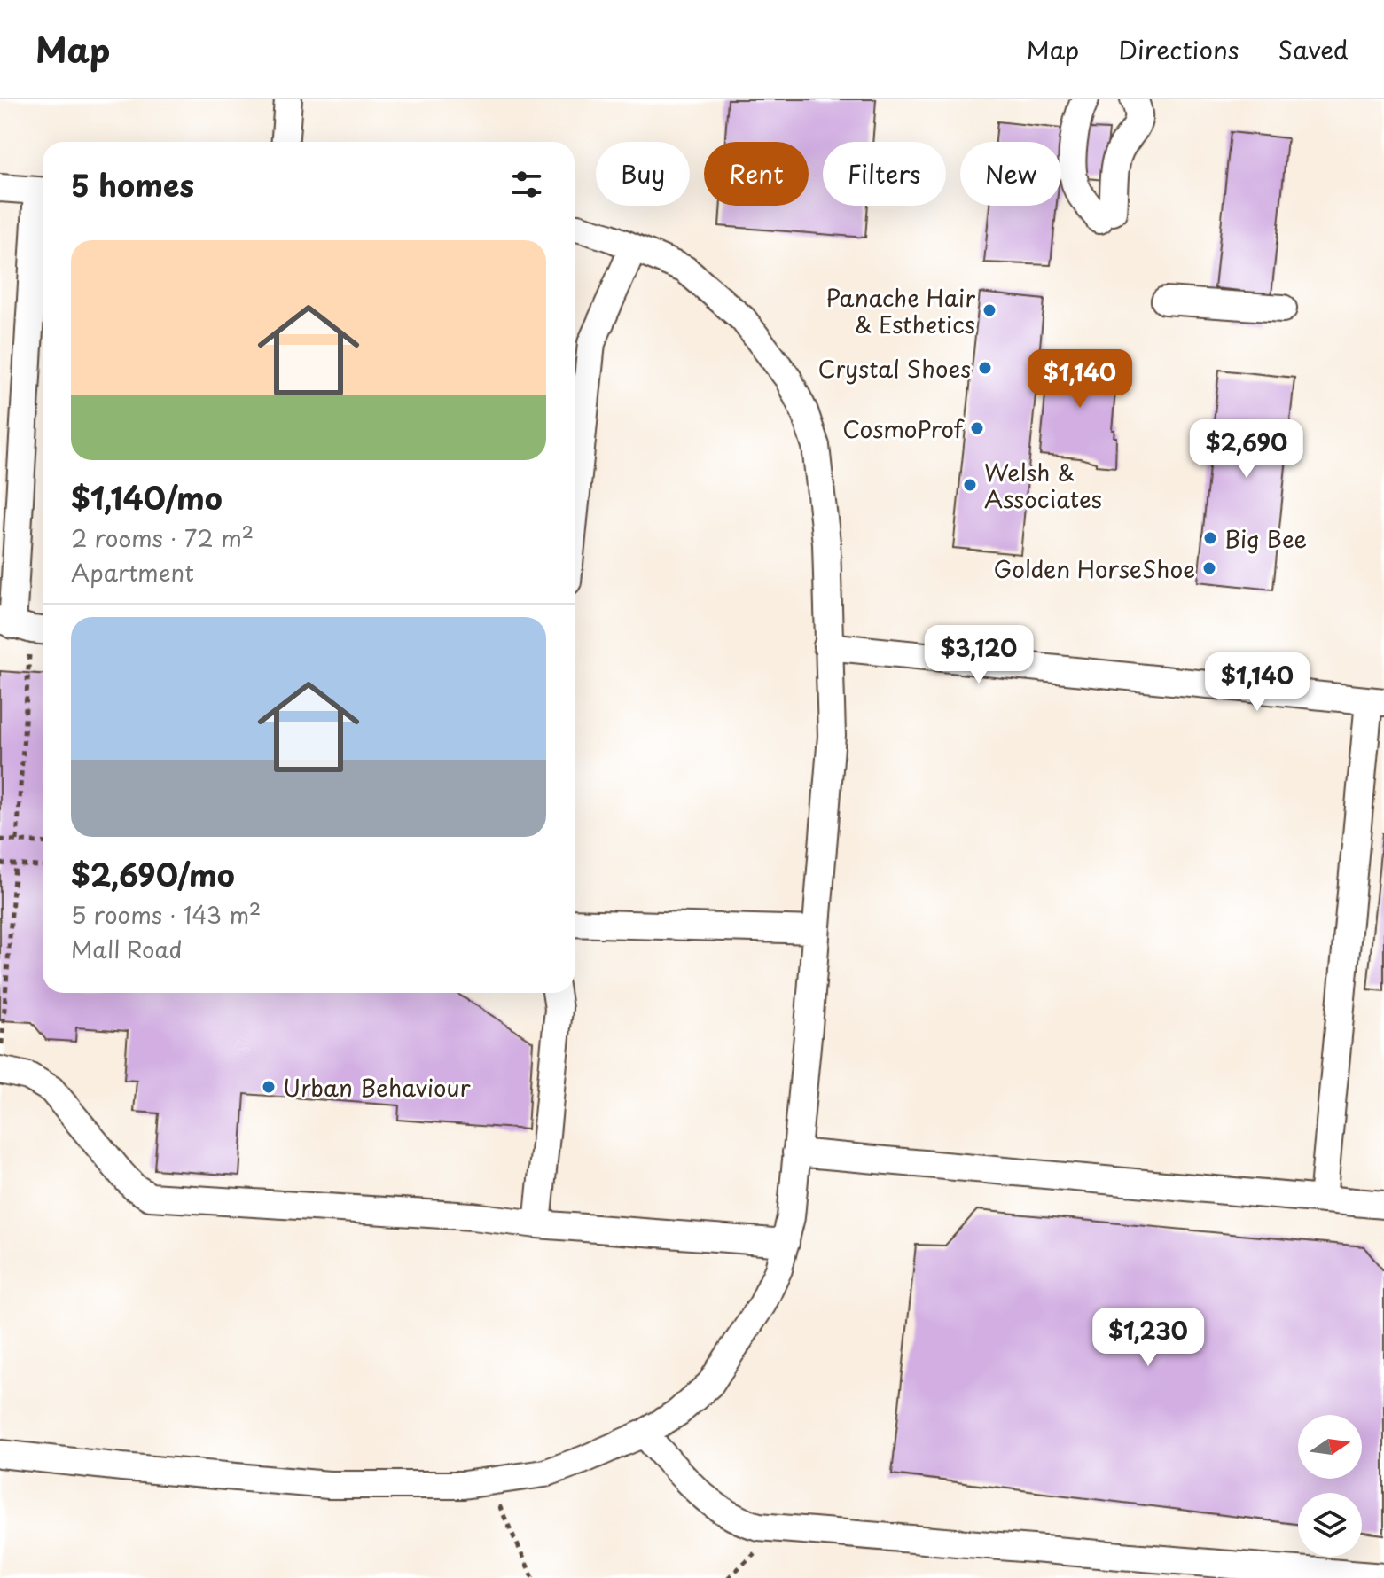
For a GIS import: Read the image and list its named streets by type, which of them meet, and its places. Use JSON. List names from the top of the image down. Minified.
{"places":["Panache Hair & Esthetics","Crystal Shoes","CosmoProf","Welsh & Associates","Big Bee","Golden HorseShoe","Urban Behaviour"],"north":"right","page":{"header":"Map","nav":["Map","Directions","Saved"],"chip":["Buy","Rent","Filters","New"],"heading":"5 homes","list":[{"name":"$1,140/mo","note":"2 rooms · 72 m² · Apartment"},{"name":"$2,690/mo","note":"5 rooms · 143 m² · Mall Road"}],"price":["$1,140","$2,690","$3,120","$1,140","$1,230"]}}
